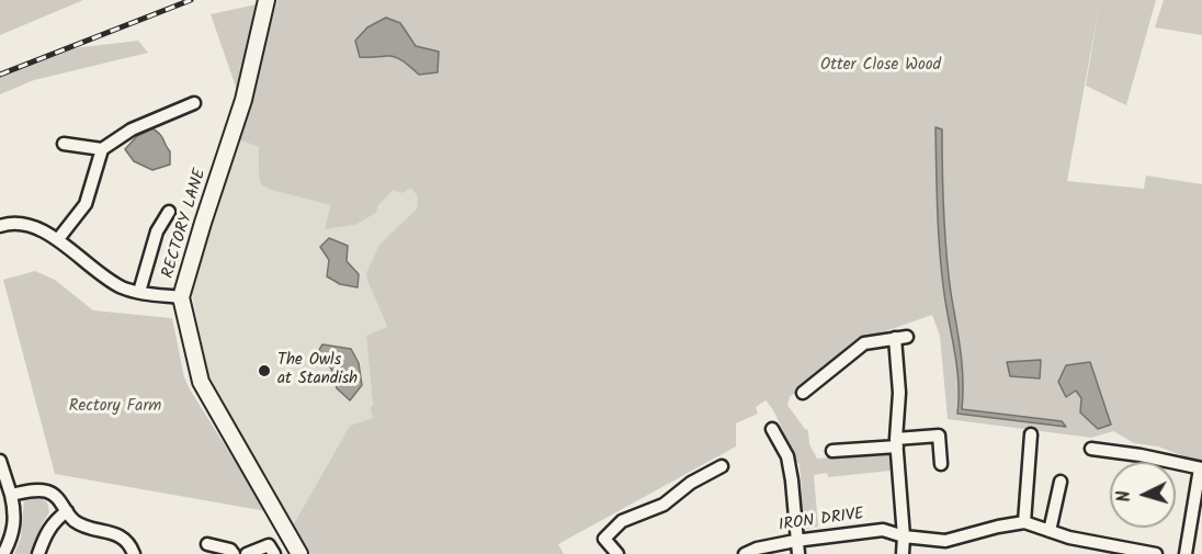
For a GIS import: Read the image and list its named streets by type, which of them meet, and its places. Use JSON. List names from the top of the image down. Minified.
{"streets":{"main road":["RECTORY LANE"],"street":["IRON DRIVE"]},"parks":["Otter Close Wood","Rectory Farm"],"places":["The Owls at Standish"],"north":"left"}
